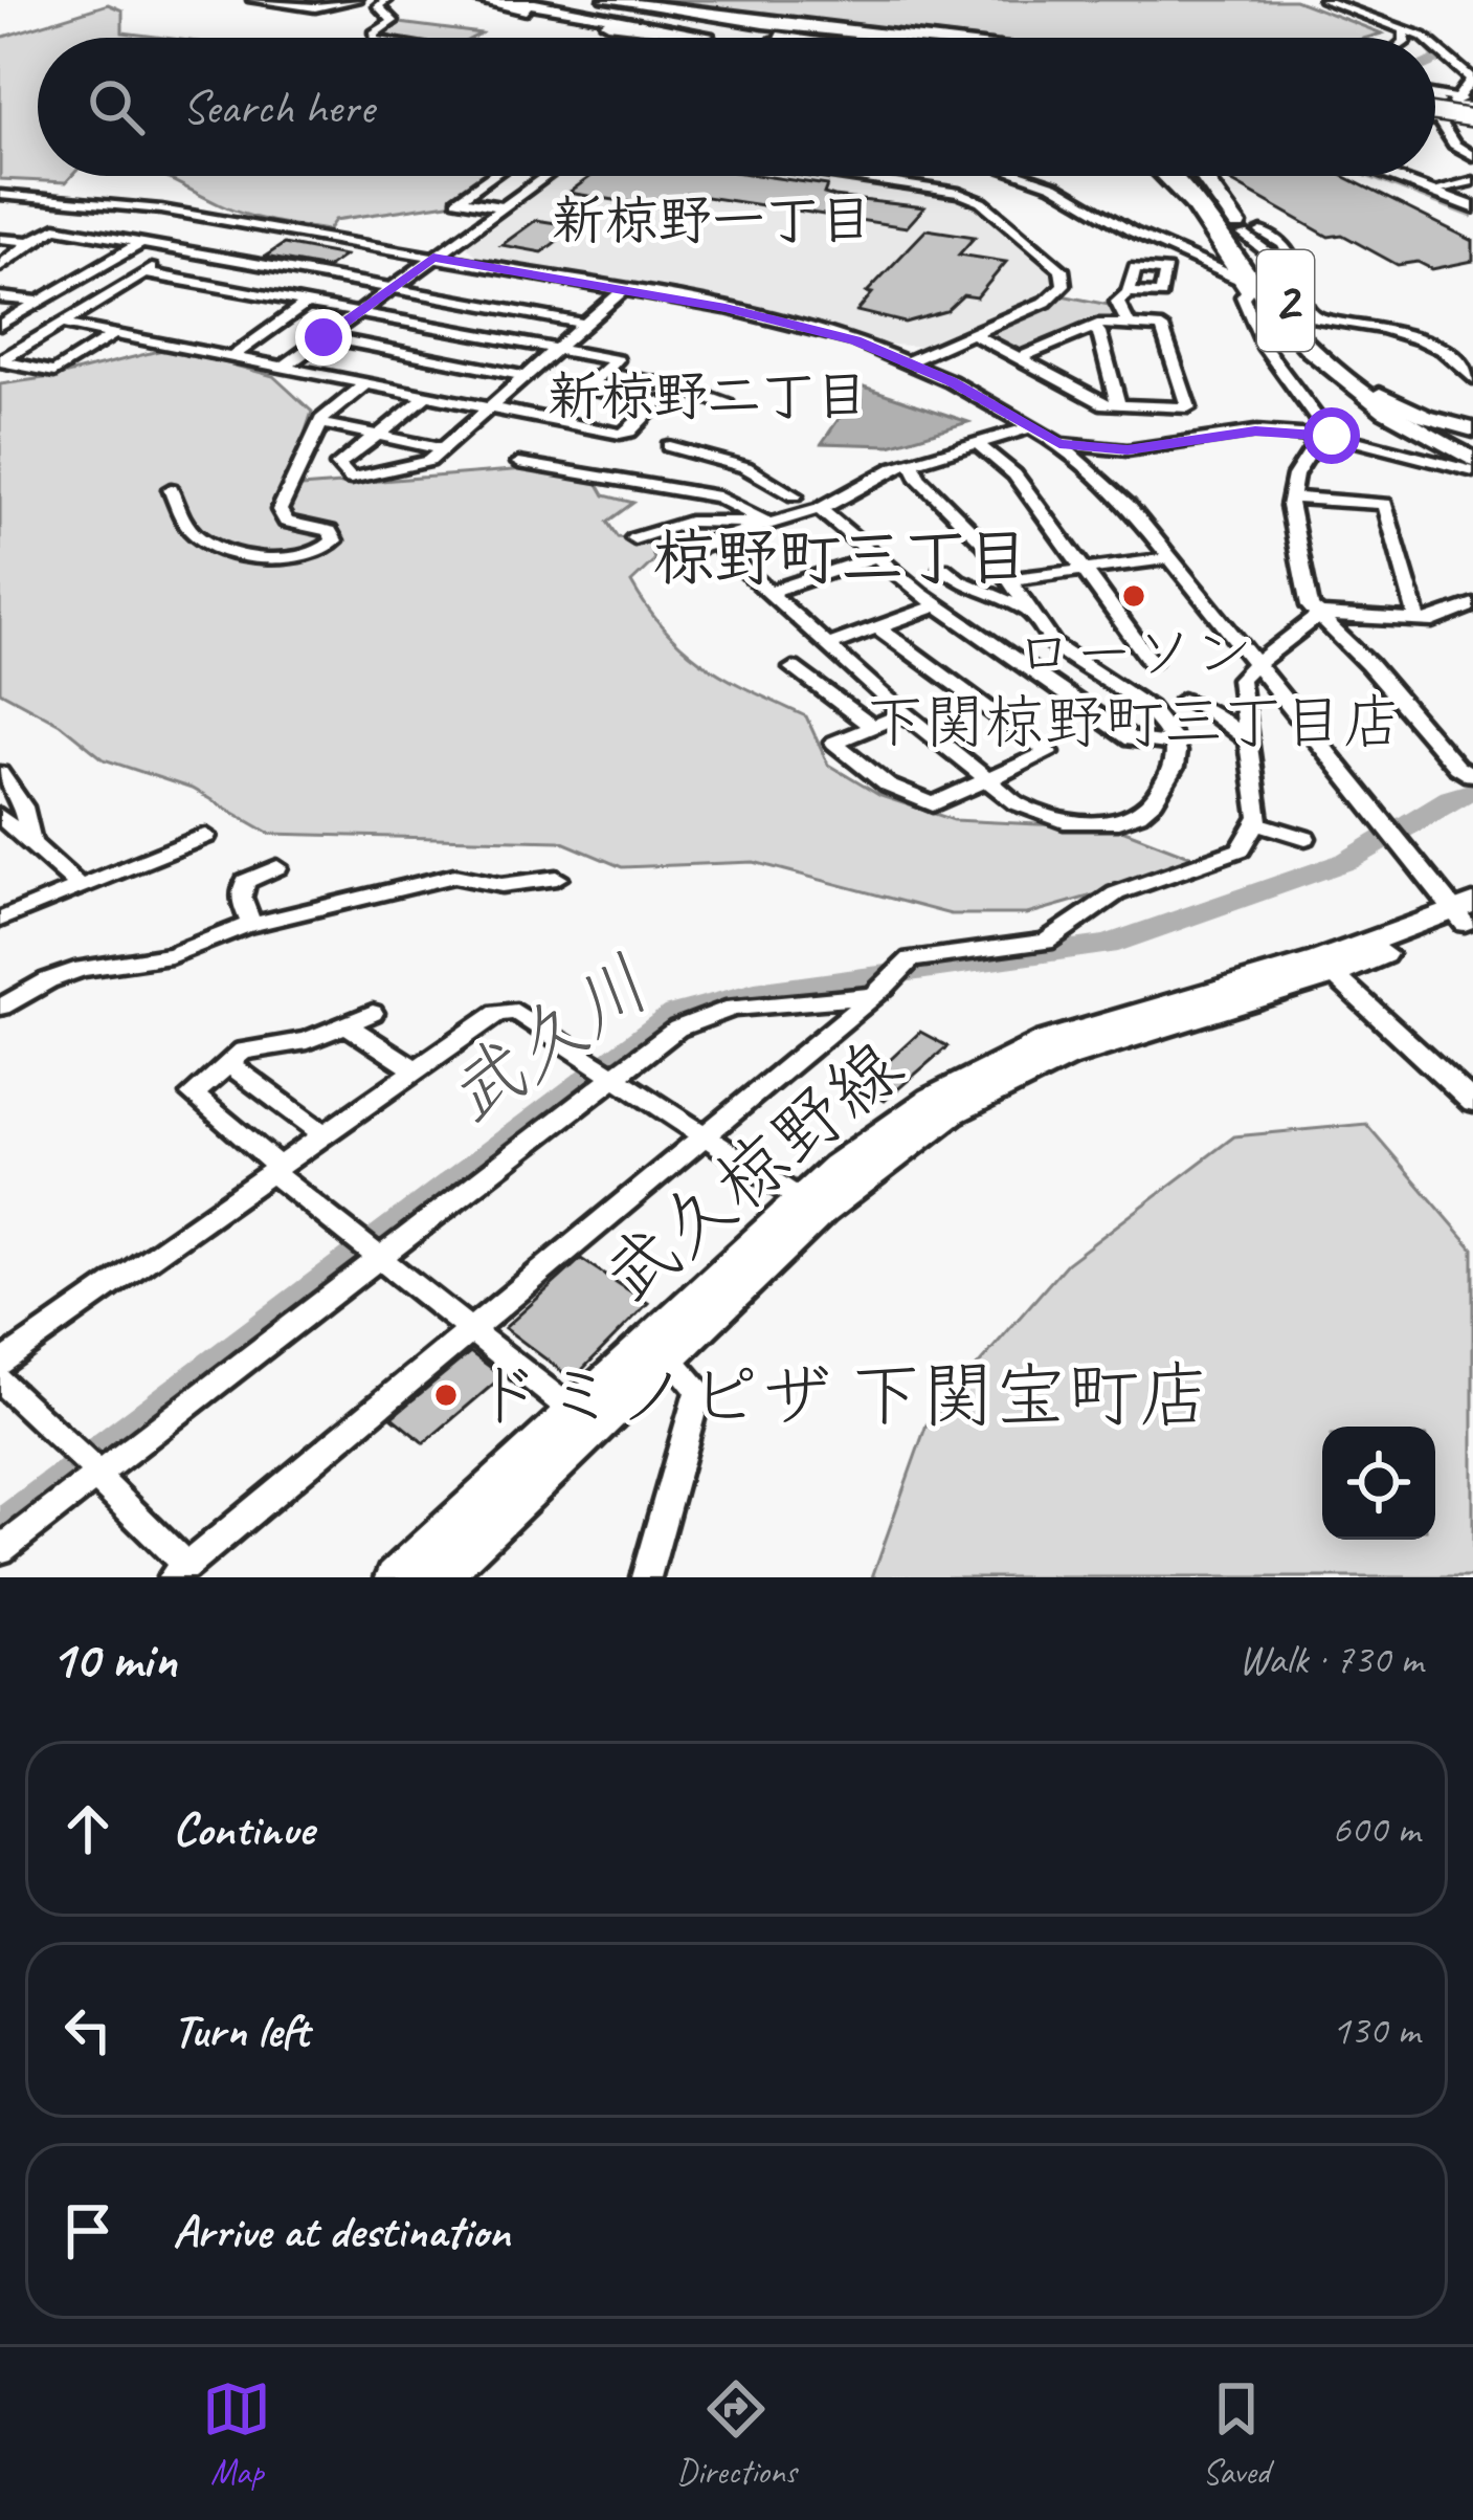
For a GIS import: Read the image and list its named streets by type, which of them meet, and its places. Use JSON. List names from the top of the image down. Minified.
{"streets":{"highway":["2"],"main road":["武久椋野線"]},"districts":["新椋野一丁目","新椋野二丁目","椋野町三丁目"],"water":["武久川"],"places":["ローソン 下関椋野町三丁目店","ドミノピザ 下関宝町店"],"page":{"search":"Search here","heading":["10 min","Walk · 730 m"],"list":[["Continue","600 m"],["Turn left","130 m"],"Arrive at destination"],"nav":["Map","Directions","Saved"]}}
